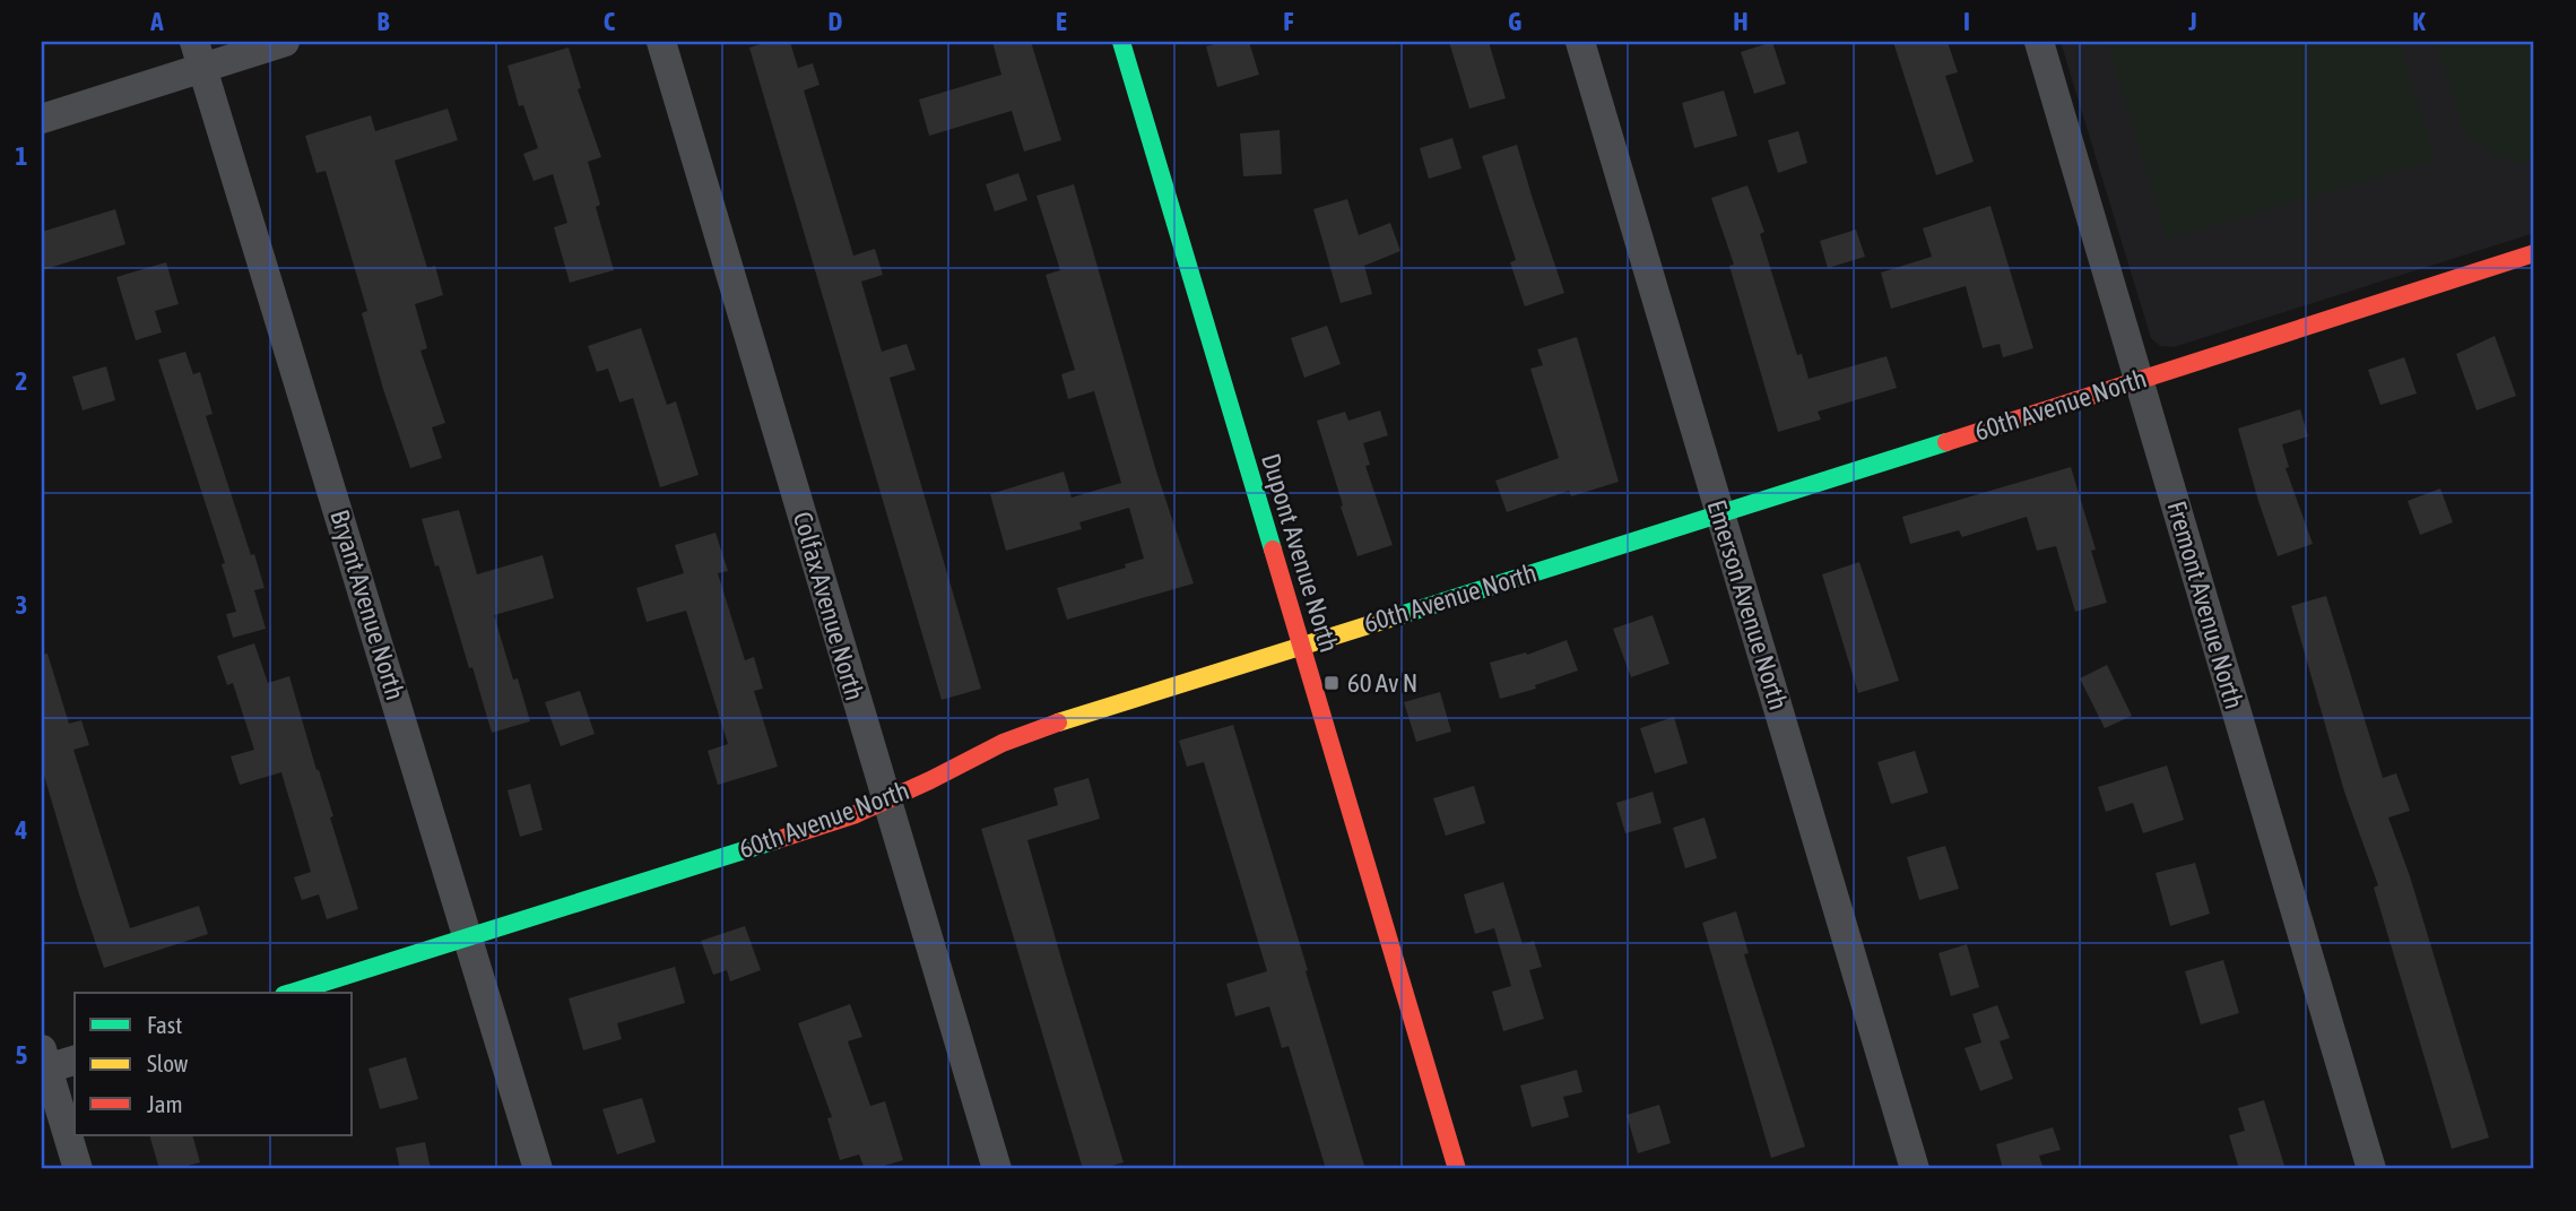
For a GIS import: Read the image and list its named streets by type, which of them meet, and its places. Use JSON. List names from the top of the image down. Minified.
{"streets":{"street":["60th Avenue North","Dupont Avenue North","Bryant Avenue North","Emerson Avenue North","Fremont Avenue North","Colfax Avenue North"]},"crossings":[["60th Avenue North","Dupont Avenue North"],["60th Avenue North","Bryant Avenue North"],["60th Avenue North","Emerson Avenue North"],["60th Avenue North","Fremont Avenue North"],["60th Avenue North","Colfax Avenue North"]],"places":{"transit":["60 Av N"]},"legend":["Fast","Slow","Jam"],"grid":{"columns":["A","B","C","D","E","F","G","H","I","J","K"],"rows":["1","2","3","4","5"]}}
